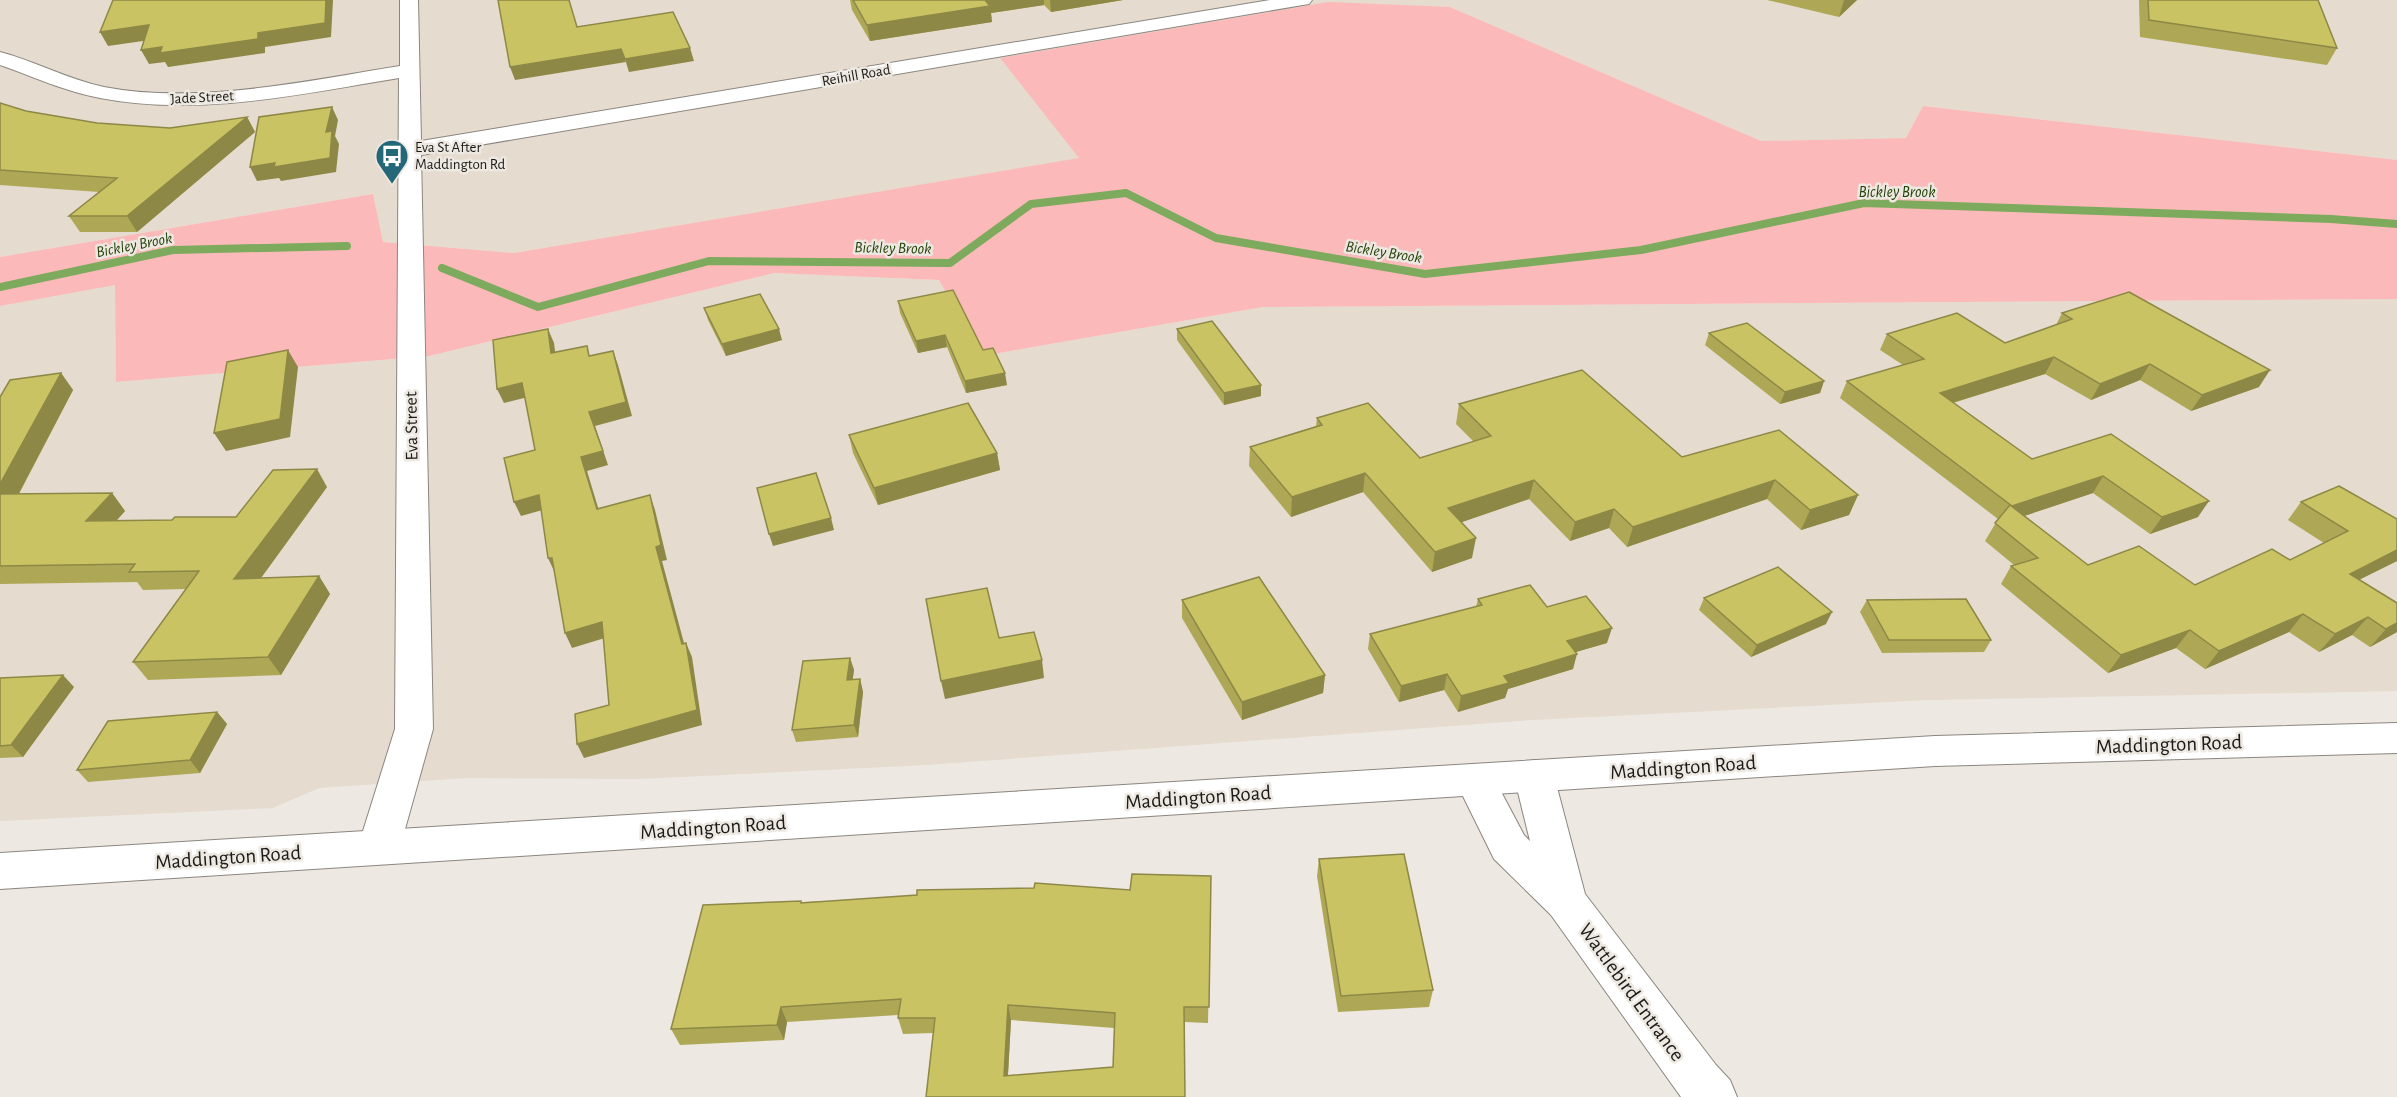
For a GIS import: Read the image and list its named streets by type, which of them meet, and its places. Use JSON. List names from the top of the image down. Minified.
{"streets":{"street":["Reihill Road","Jade Street","Eva Street","Maddington Road","Wattlebird Entrance"]},"crossings":[["Reihill Road","Eva Street"],["Jade Street","Eva Street"],["Eva Street","Maddington Road"],["Maddington Road","Wattlebird Entrance"]],"water":["Bickley Brook"],"places":{"bus stop":["Eva St After Maddington Rd"]}}
